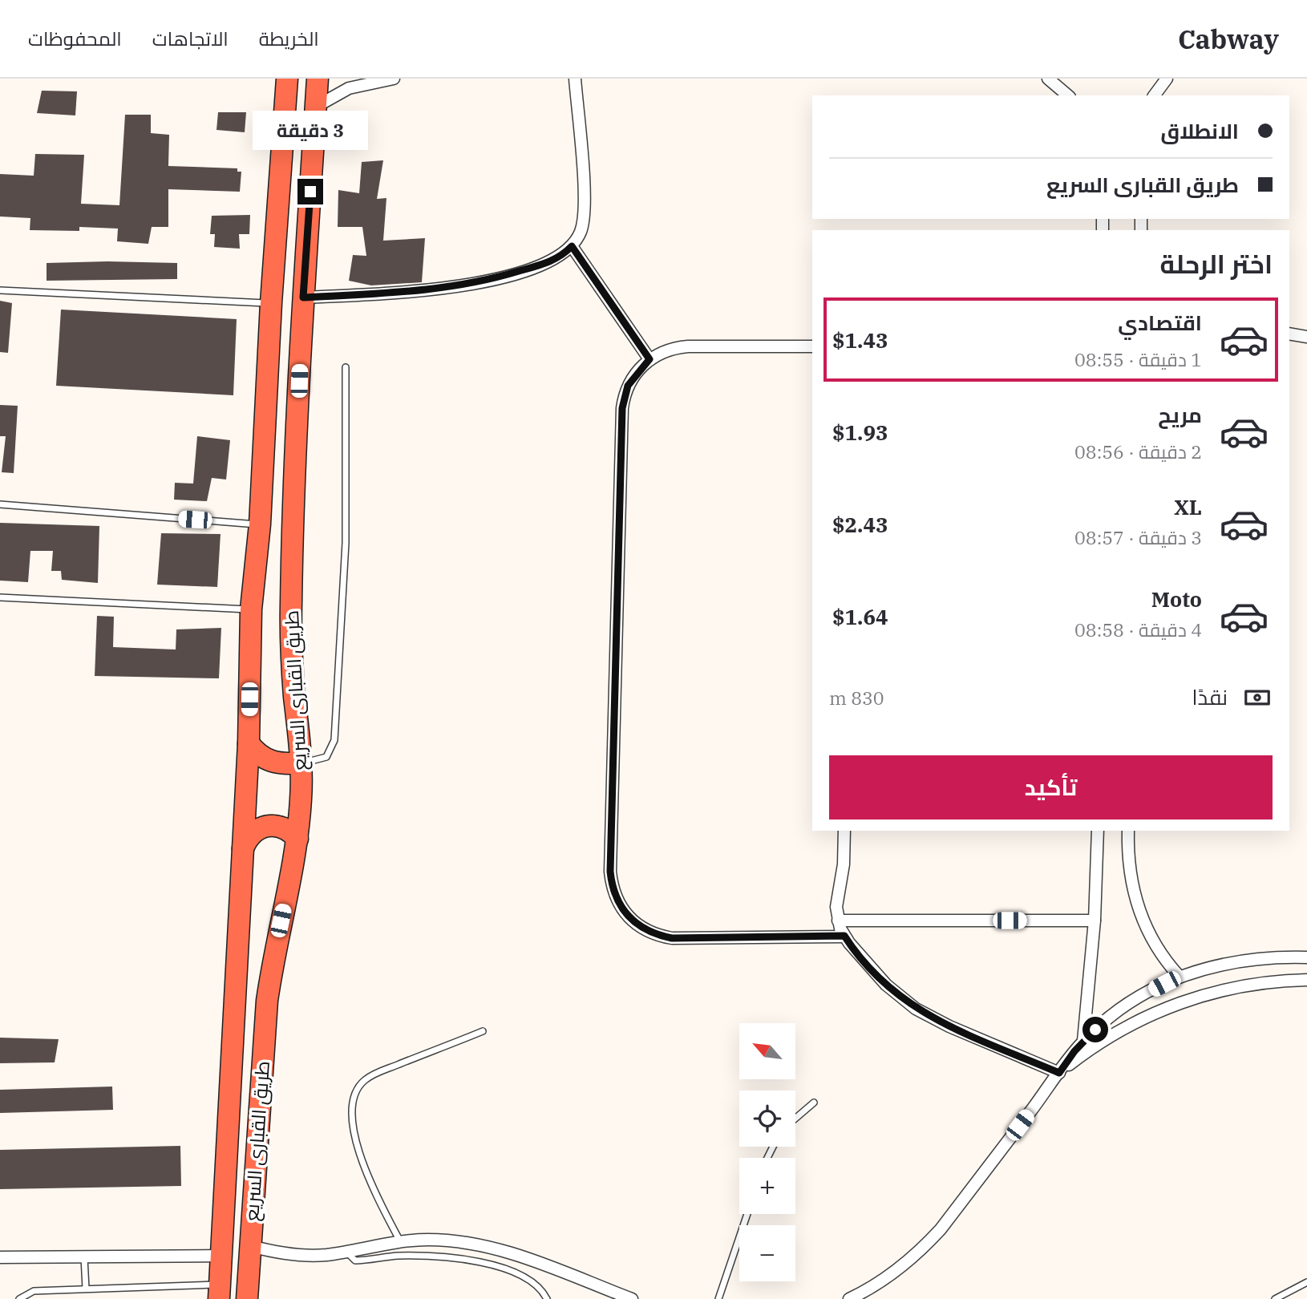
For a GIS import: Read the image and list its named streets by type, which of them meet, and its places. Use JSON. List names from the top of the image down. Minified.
{"streets":{"highway":["طريق القبارى السريع"]},"north":"top left","page":{"header":"Cabway","nav":["الخريطة","الاتجاهات","المحفوظات"],"banner":["الانطلاق","طريق القبارى السريع"],"bubble":"3 دقيقة","heading":"اختر الرحلة","list":[{"name":"اقتصادي","note":"1 دقيقة · 08:55","value":"$1.43"},{"name":"مريح","note":"2 دقيقة · 08:56","value":"$1.93"},{"name":"XL","note":"3 دقيقة · 08:57","value":"$2.43"},{"name":"Moto","note":"4 دقيقة · 08:58","value":"$1.64"}],"pay":["نقدًا","830 m"],"buttons":"تأكيد","map_buttons":["+","−"]}}
